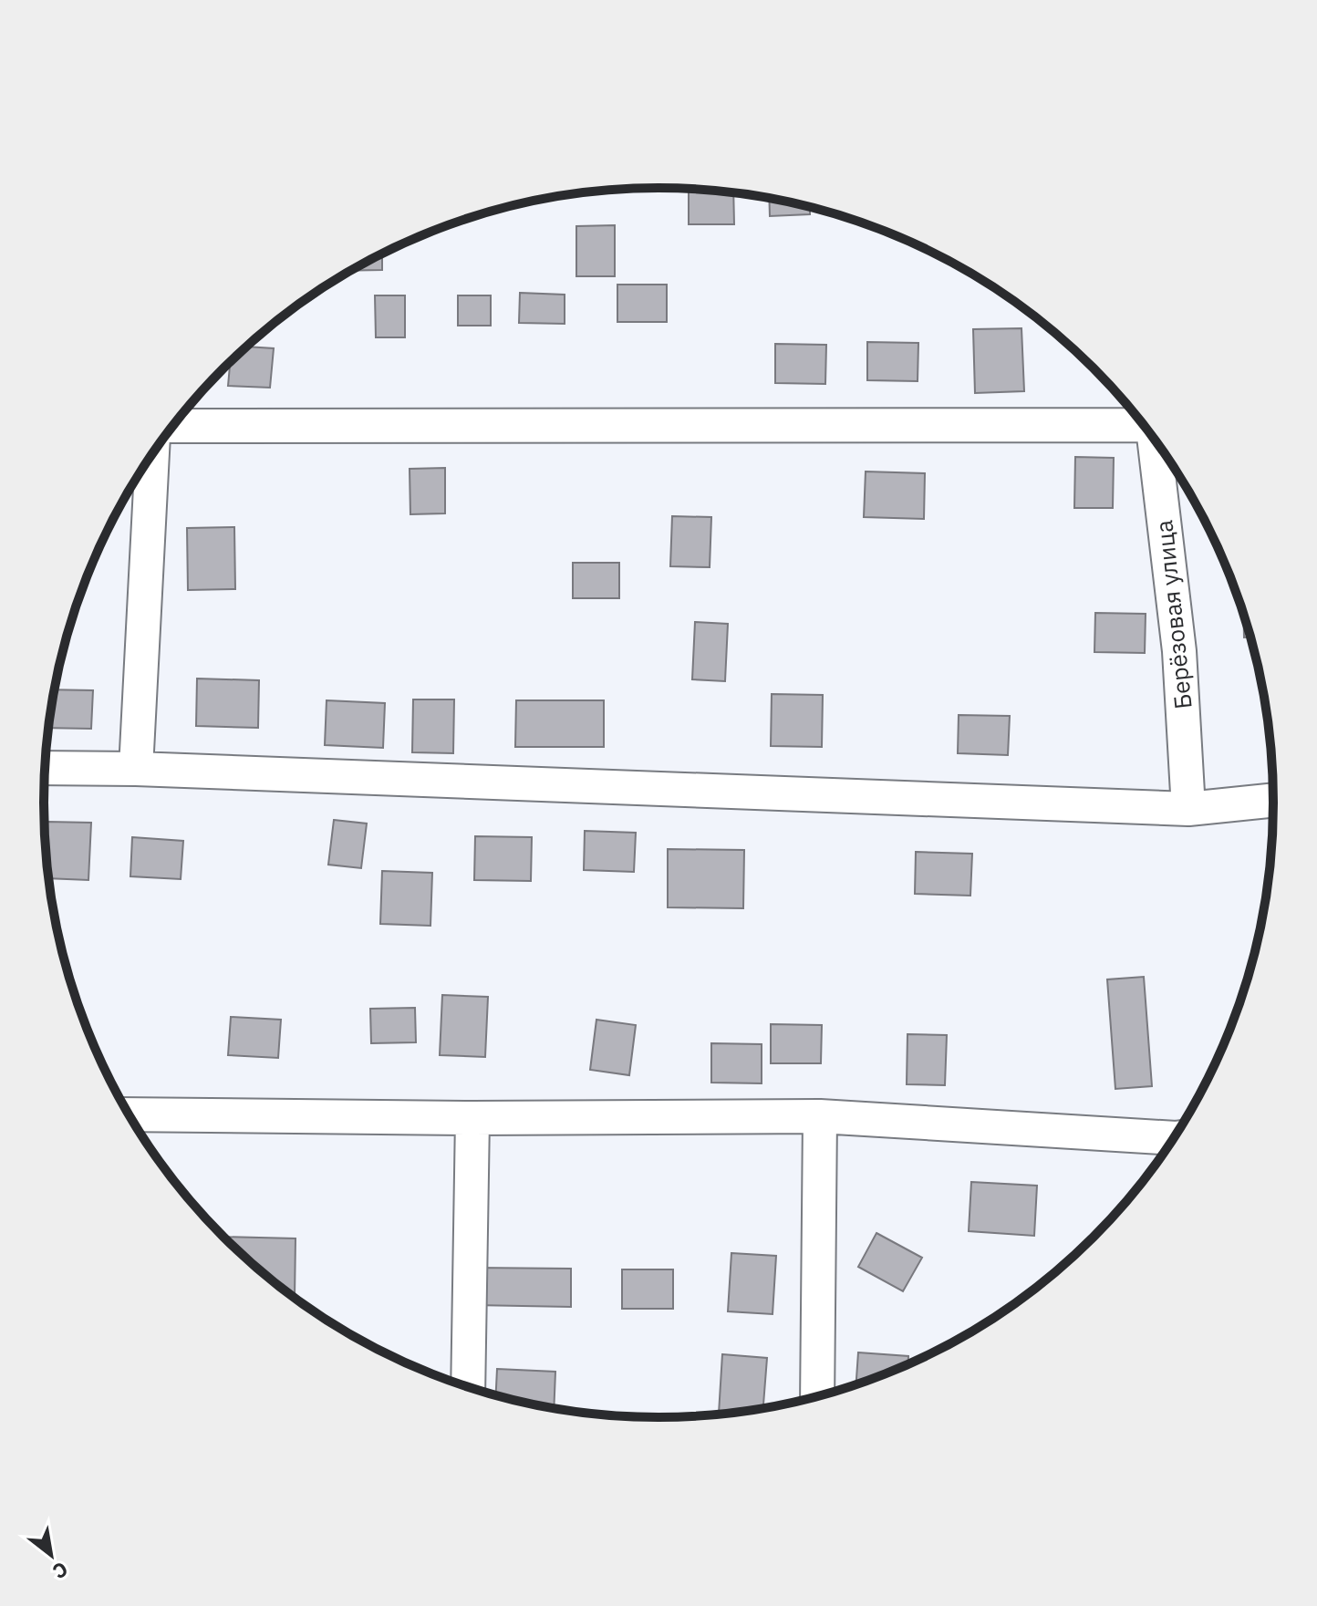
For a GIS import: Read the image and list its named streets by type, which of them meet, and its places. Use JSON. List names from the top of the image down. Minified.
{"streets":{"street":["Берёзовая улица"]},"north":"bottom right"}
